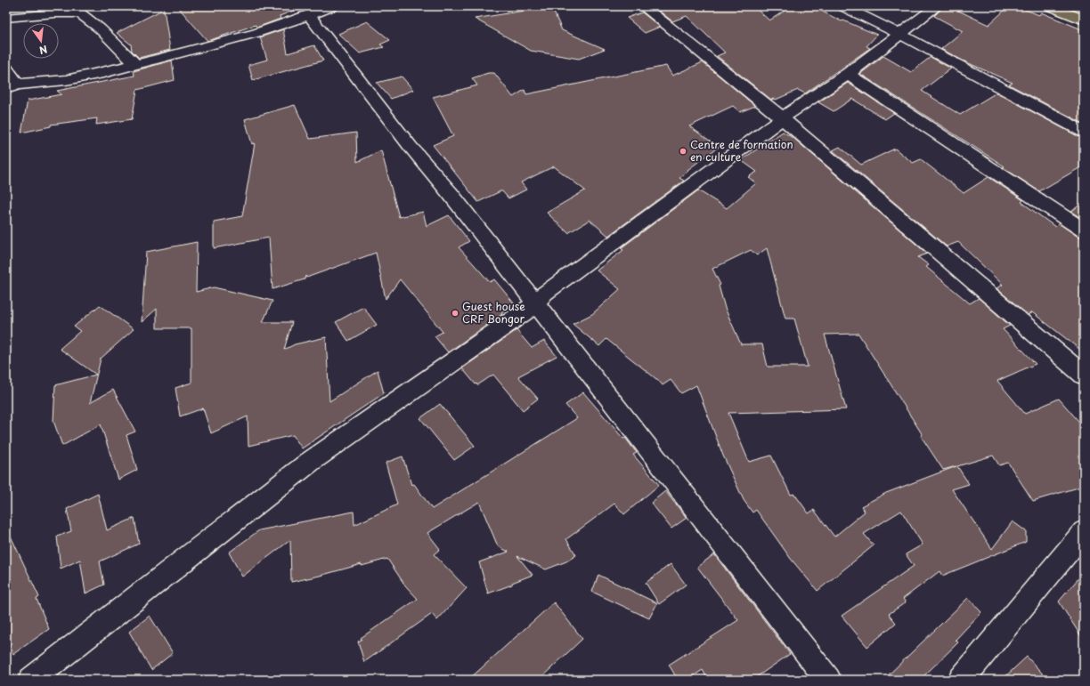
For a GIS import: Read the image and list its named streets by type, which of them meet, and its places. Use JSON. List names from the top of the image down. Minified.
{"places":["Centre de formation en culture","Guest house CRF Bongor"],"north":"bottom"}
